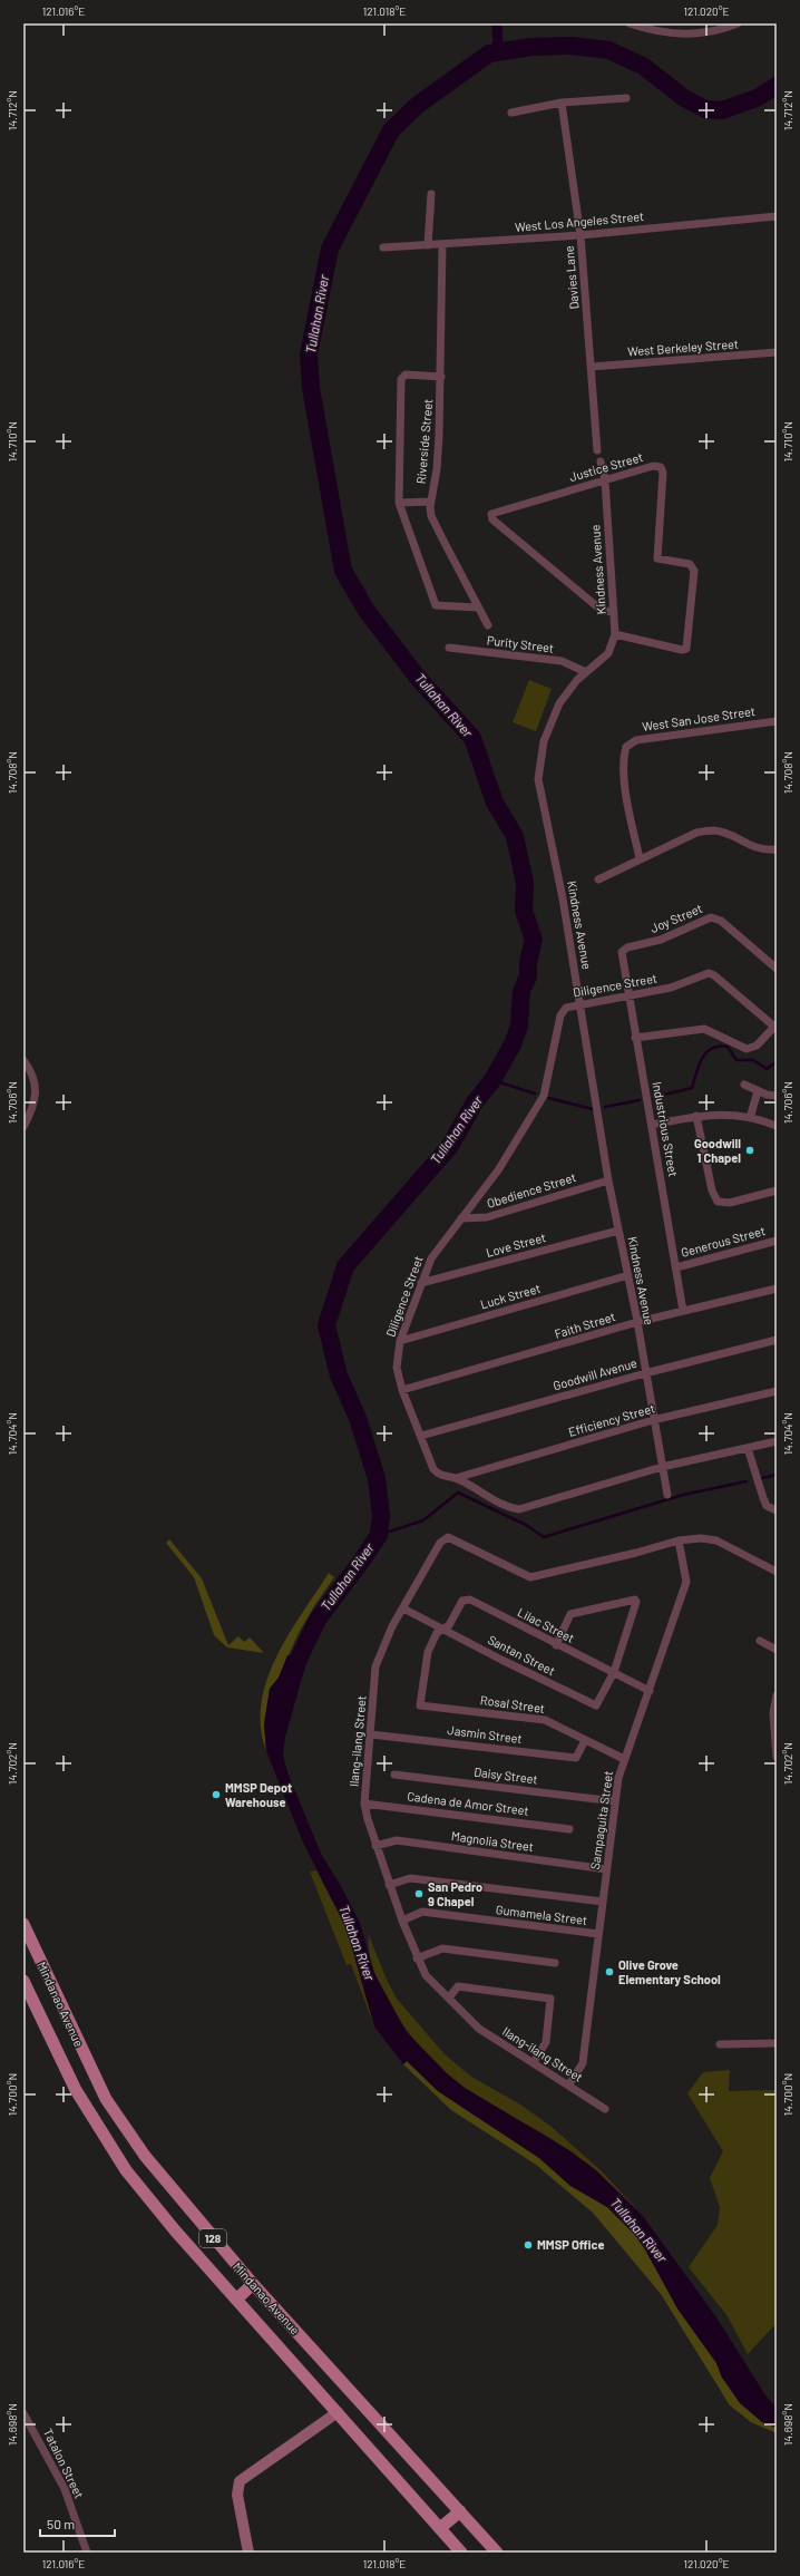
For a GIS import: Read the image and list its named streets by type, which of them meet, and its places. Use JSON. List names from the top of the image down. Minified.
{"streets":{"main road":["Mindanao Avenue","128"],"street":["West Los Angeles Street","Davies Lane","West Berkeley Street","Riverside Street","Justice Street","Kindness Avenue","Purity Street","West San Jose Street","Joy Street","Diligence Street","Industrious Street","Obedience Street","Generous Street","Love Street","Luck Street","Faith Street","Goodwill Avenue","Efficiency Street","Lilac Street","Santan Street","Rosal Street","Jasmin Street","Ilang-ilang Street","Daisy Street","Cadena de Amor Street","Sampaguita Street","Magnolia Street","Gumamela Street","Tatalon Street"]},"crossings":[["West Los Angeles Street","Davies Lane"],["West Los Angeles Street","Riverside Street"],["Davies Lane","West Berkeley Street"],["Justice Street","Kindness Avenue"],["Kindness Avenue","Purity Street"],["Kindness Avenue","Diligence Street"],["Kindness Avenue","Obedience Street"],["Kindness Avenue","Love Street"],["Kindness Avenue","Luck Street"],["Kindness Avenue","Faith Street"],["Kindness Avenue","Goodwill Avenue"],["Kindness Avenue","Efficiency Street"],["Joy Street","Industrious Street"],["Diligence Street","Industrious Street"],["Diligence Street","Obedience Street"],["Diligence Street","Love Street"],["Diligence Street","Luck Street"],["Diligence Street","Faith Street"],["Diligence Street","Goodwill Avenue"],["Diligence Street","Efficiency Street"],["Industrious Street","Generous Street"],["Industrious Street","Faith Street"],["Lilac Street","Santan Street"],["Lilac Street","Rosal Street"],["Lilac Street","Sampaguita Street"],["Santan Street","Rosal Street"],["Santan Street","Ilang-ilang Street"],["Rosal Street","Jasmin Street"],["Rosal Street","Sampaguita Street"],["Jasmin Street","Ilang-ilang Street"],["Ilang-ilang Street","Cadena de Amor Street"],["Ilang-ilang Street","Sampaguita Street"],["Ilang-ilang Street","Magnolia Street"],["Ilang-ilang Street","Gumamela Street"],["Daisy Street","Sampaguita Street"],["Sampaguita Street","Magnolia Street"],["Sampaguita Street","Gumamela Street"]],"water":["Tullahan River"],"places":["Goodwill 1 Chapel","MMSP Depot Warehouse","San Pedro 9 Chapel","Olive Grove Elementary School","MMSP Office"],"scale_bar":"50 m","coordinates":["121.016°E","121.018°E","121.020°E","14.712°N","14.710°N","14.708°N","14.706°N","14.704°N","14.702°N","14.700°N","14.698°N"]}
